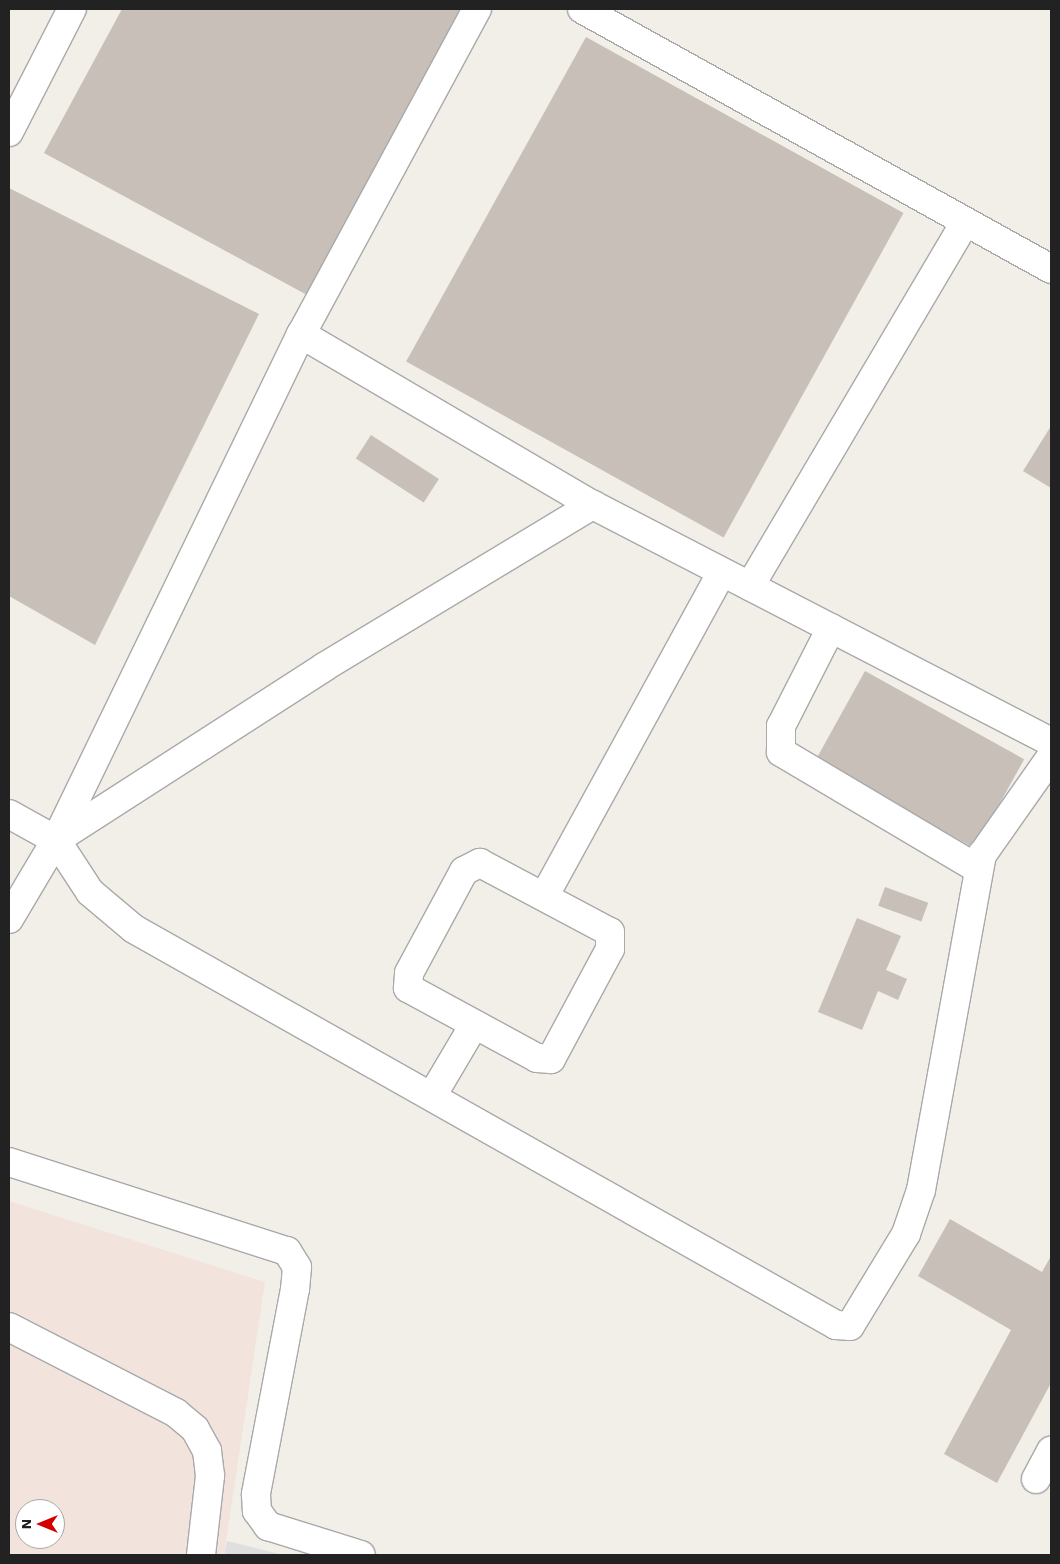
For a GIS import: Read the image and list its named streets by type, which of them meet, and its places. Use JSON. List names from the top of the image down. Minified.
{"north":"left"}
